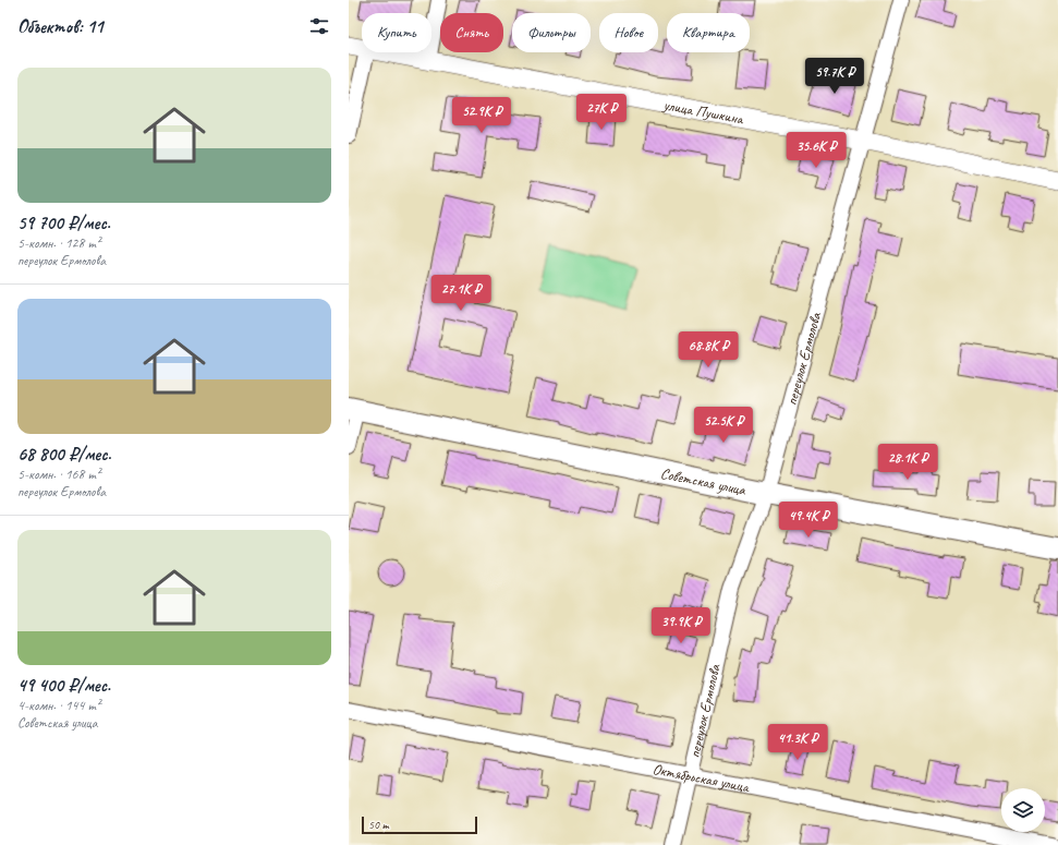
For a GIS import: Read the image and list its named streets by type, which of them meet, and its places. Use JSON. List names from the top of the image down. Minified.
{"streets":{"main road":["Советская улица"],"street":["улица Пушкина","переулок Ермолова","Октябрьская улица"]},"crossings":[["улица Пушкина","переулок Ермолова"],["переулок Ермолова","Советская улица"],["переулок Ермолова","Октябрьская улица"]],"scale_bar":"50 m","page":{"heading":"Объектов: 11","chip":["Купить","Снять","Фильтры","Новое","Квартира"],"list":[{"name":"59 700 ₽/мес.","note":"5-комн. · 128 m² · переулок Ермолова"},{"name":"68 800 ₽/мес.","note":"5-комн. · 168 m² · переулок Ермолова"},{"name":"49 400 ₽/мес.","note":"4-комн. · 144 m² · Советская улица"}],"price":["59.7K ₽","27K ₽","52.9K ₽","35.6K ₽","27.1K ₽","68.8K ₽","52.5K ₽","28.1K ₽","49.4K ₽","39.9K ₽","41.3K ₽"],"scale":"50 m"}}
